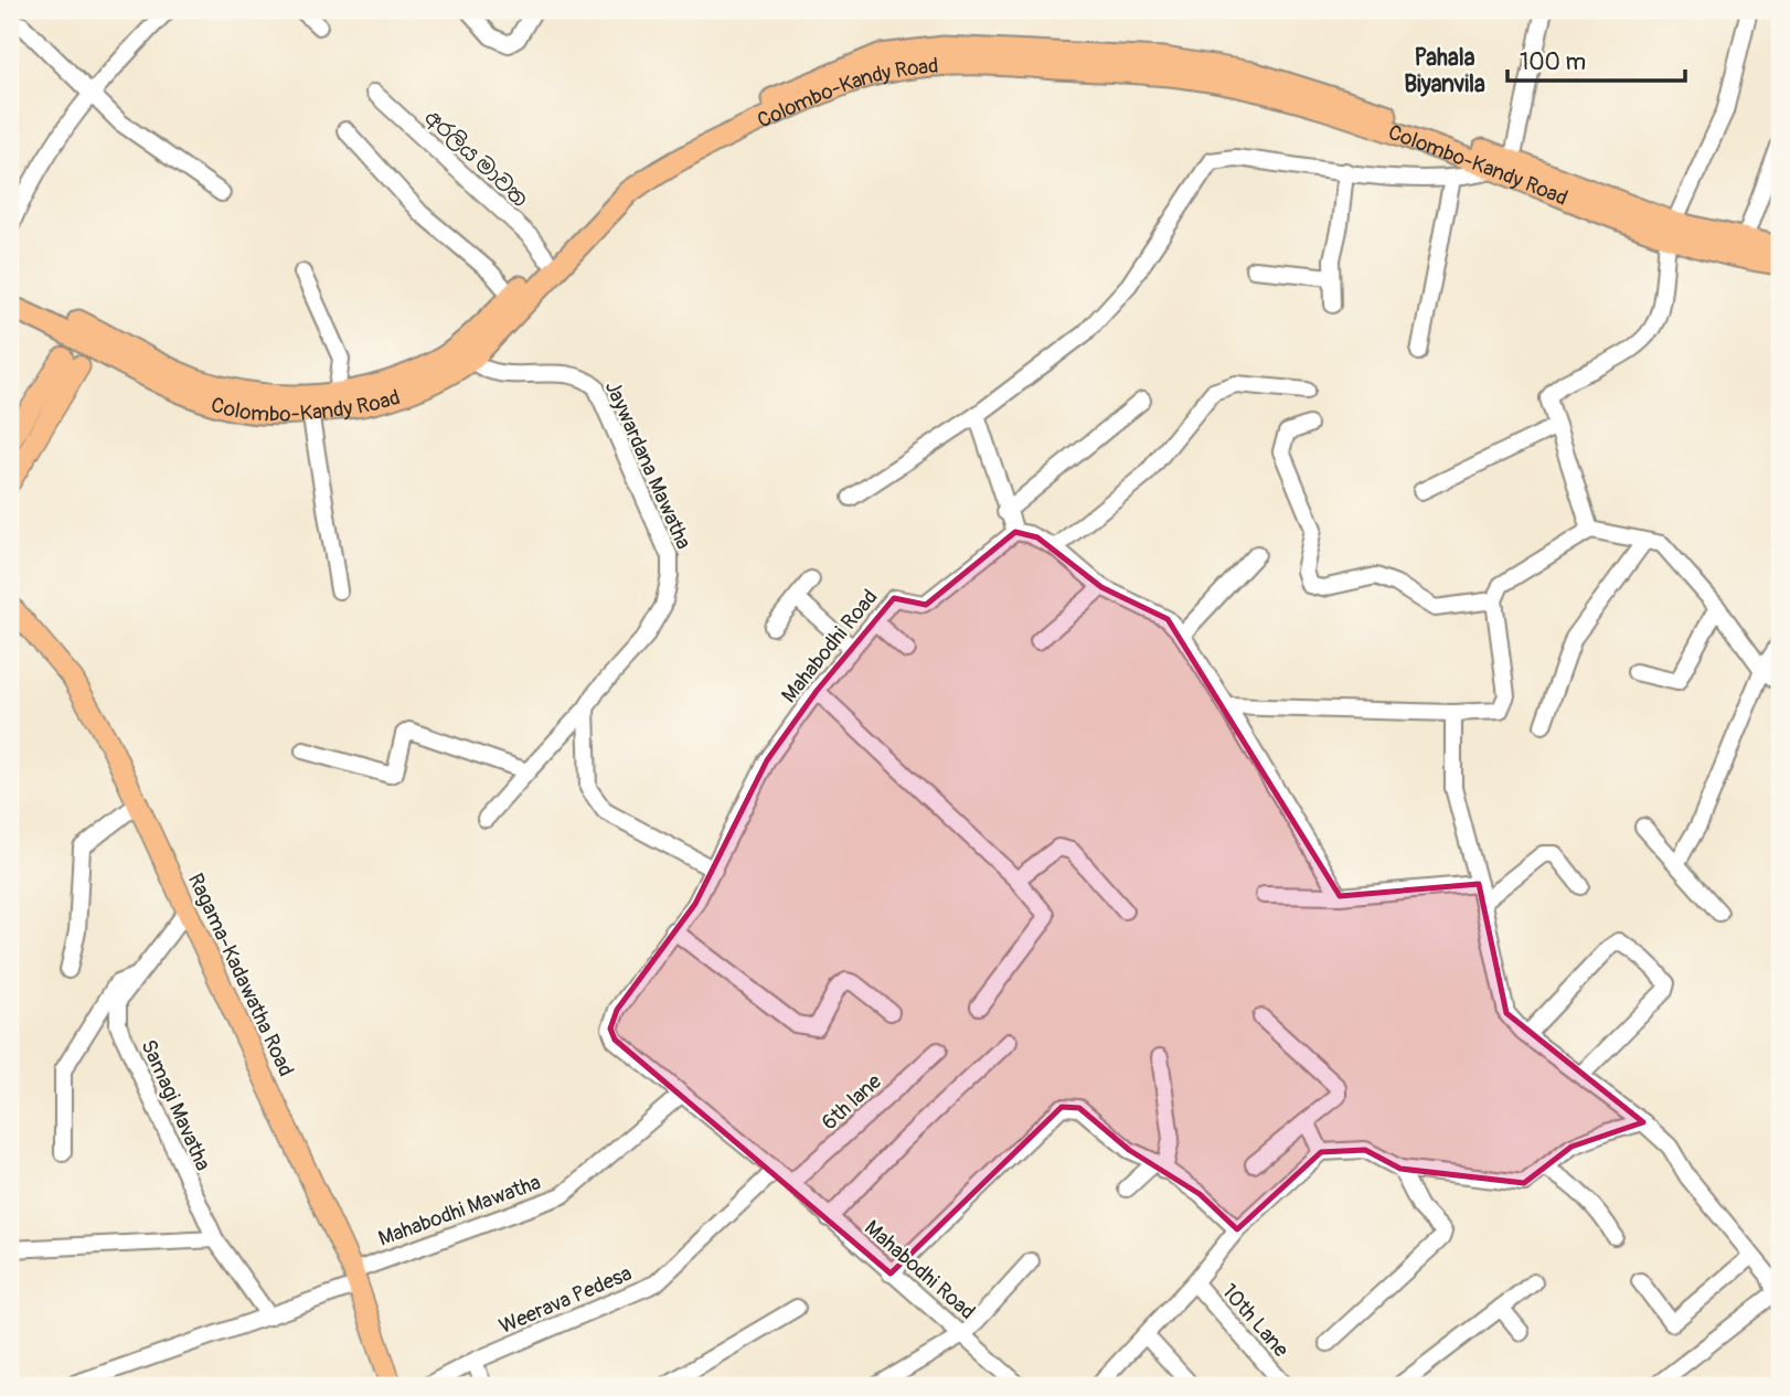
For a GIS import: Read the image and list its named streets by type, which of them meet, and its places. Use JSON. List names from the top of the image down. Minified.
{"streets":{"highway":["Colombo-Kandy Road"],"main road":["Ragama-Kadawatha Road"],"street":["අරලිය මාවත","Jaywardana Mawatha","Mahabodhi Road","6th lane","Samagi Mavatha","Mahabodhi Mawatha","Weerava Pedesa","10th Lane"]},"crossings":[["Colombo-Kandy Road","අරලිය මාවත"],["Colombo-Kandy Road","Jaywardana Mawatha"],["Mahabodhi Road","6th lane"],["Mahabodhi Road","Mahabodhi Mawatha"],["Mahabodhi Road","Weerava Pedesa"],["Ragama-Kadawatha Road","Samagi Mavatha"],["Ragama-Kadawatha Road","Mahabodhi Mawatha"],["Samagi Mavatha","Mahabodhi Mawatha"]],"districts":["Pahala Biyanvila"],"scale_bar":"100 m"}
